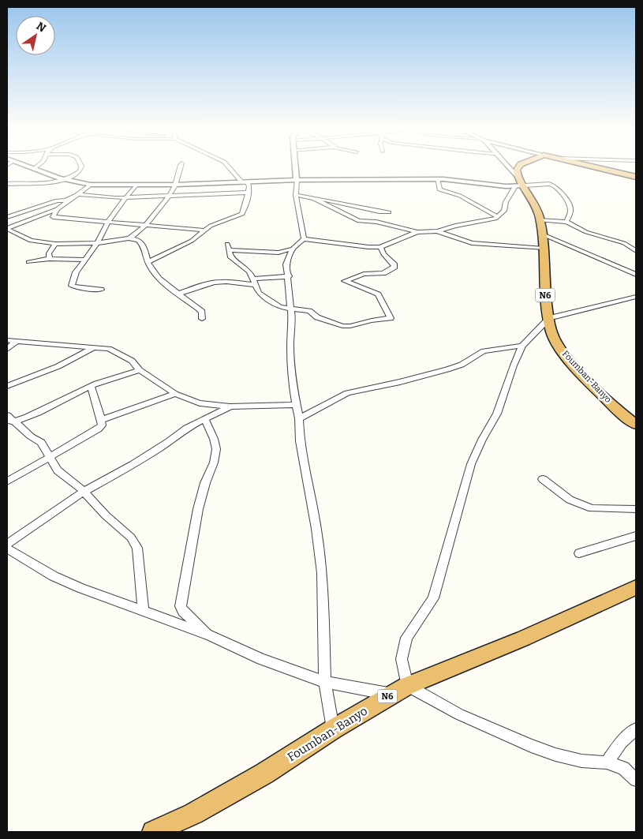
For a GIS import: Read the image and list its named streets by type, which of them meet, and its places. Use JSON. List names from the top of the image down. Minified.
{"streets":{"highway":["N6","Foumban-Banyo"]},"north":"top right"}
